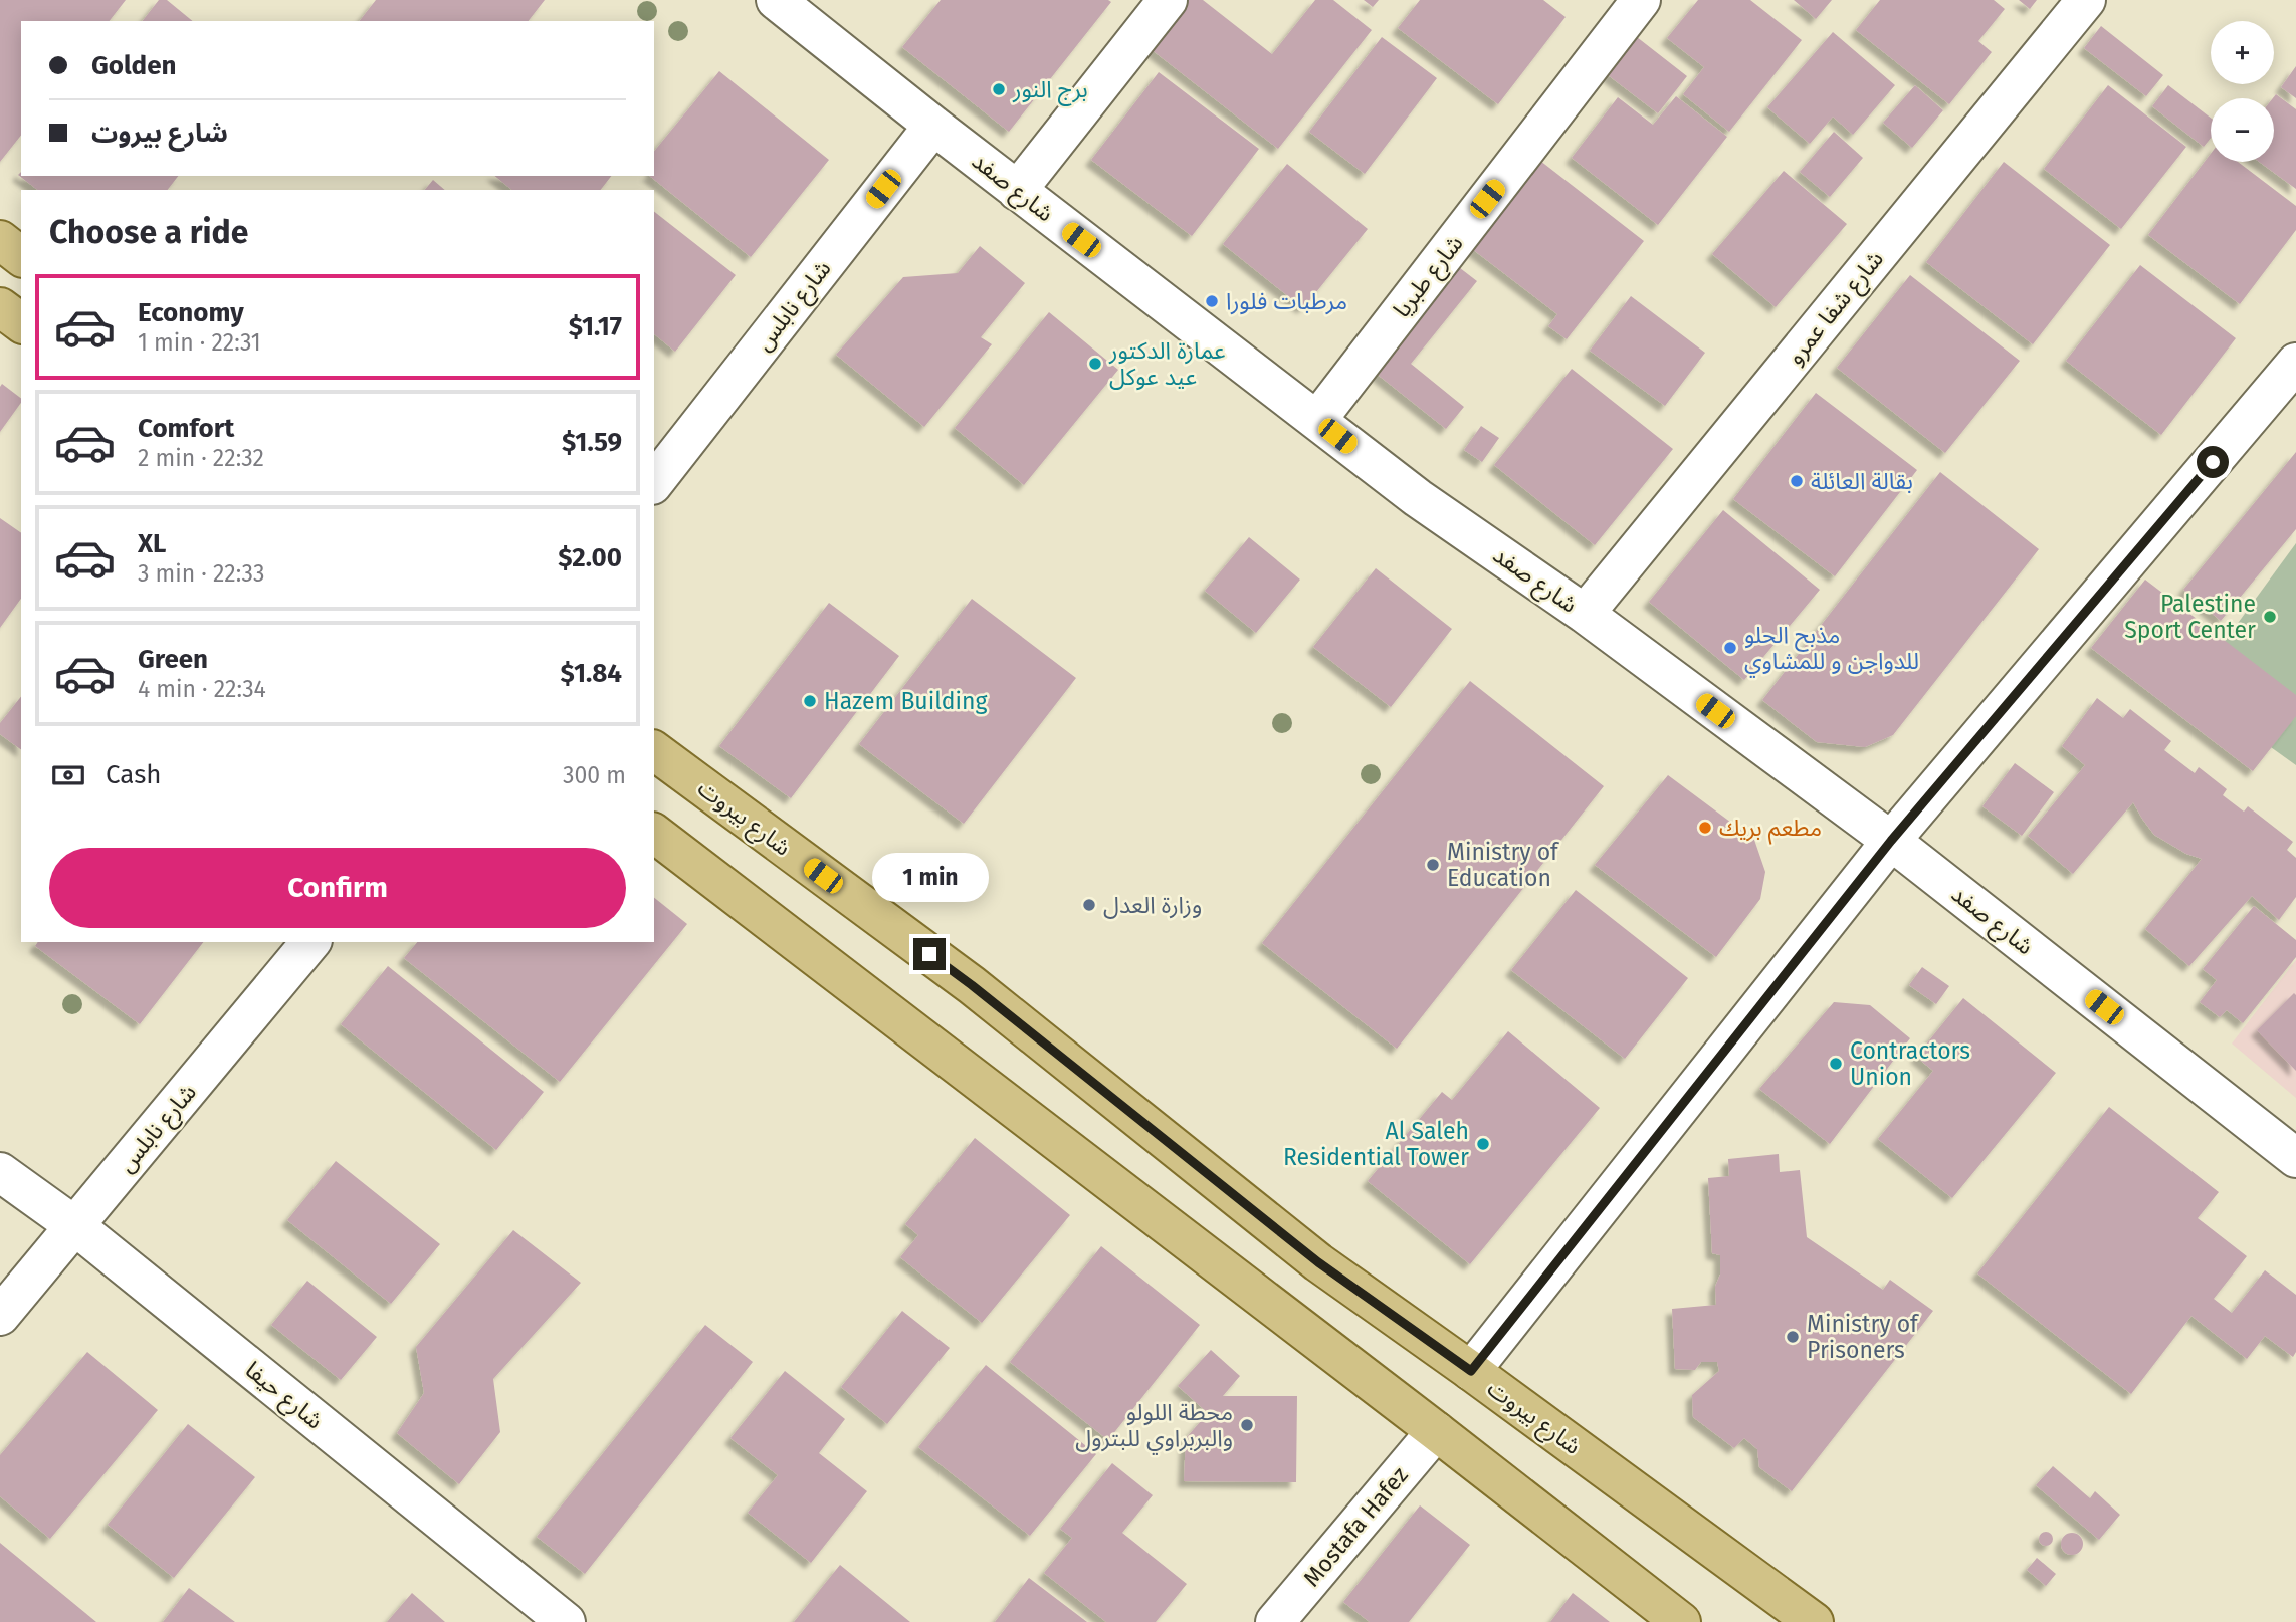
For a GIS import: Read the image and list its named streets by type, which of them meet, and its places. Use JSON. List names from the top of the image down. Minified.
{"streets":{"main road":["شارع بيروت"],"street":["شارع صفد","شارع طبريا","شارع نابلس","شارع شفا عمرو","شارع حيفا","Mostafa Hafez"]},"crossings":[["شارع صفد","شارع طبريا"],["شارع صفد","شارع نابلس"],["شارع صفد","شارع شفا عمرو"],["شارع نابلس","شارع حيفا"]],"places":["برج النور","مرطبات فلورا","عمارة الدكتور عيد عوكل","بقالة العائلة","Palestine Sport Center","مذبح الحلو للدواجن و للمشاوي","Hazem Building","مطعم بريك","Ministry of Education","وزارة العدل","Contractors Union","Al Saleh Residential Tower","Ministry of Prisoners","محطة اللولو والبربراوي للبترول"],"page":{"map_buttons":["+","−"],"banner":["Golden","شارع بيروت"],"heading":"Choose a ride","list":[{"name":"Economy","note":"1 min · 22:31","value":"$1.17"},{"name":"Comfort","note":"2 min · 22:32","value":"$1.59"},{"name":"XL","note":"3 min · 22:33","value":"$2.00"},{"name":"Green","note":"4 min · 22:34","value":"$1.84"}],"pay":["Cash","300 m"],"buttons":"Confirm","bubble":"1 min"}}
